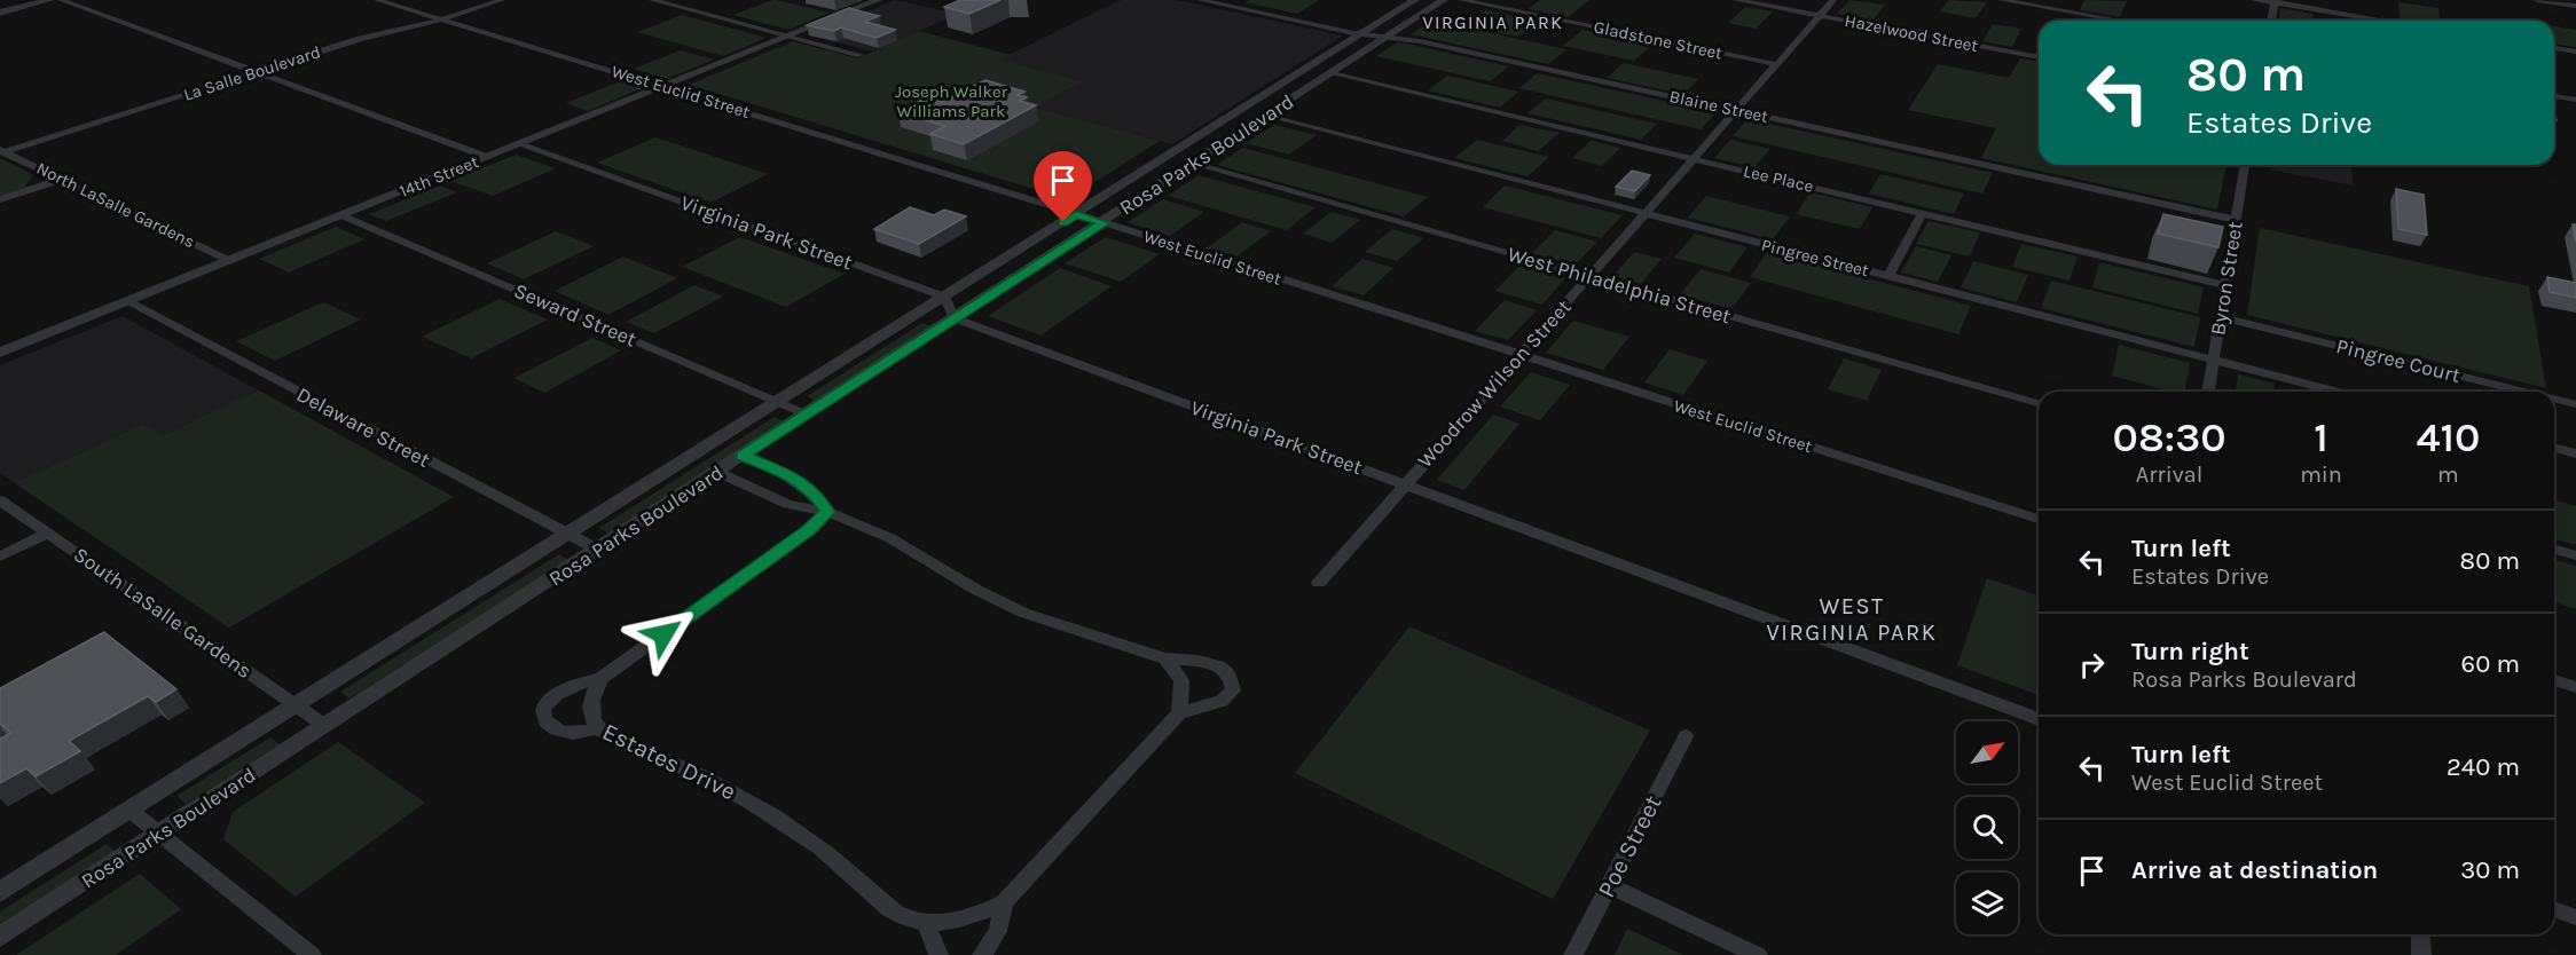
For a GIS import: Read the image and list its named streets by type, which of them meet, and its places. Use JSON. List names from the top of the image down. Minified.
{"streets":{"street":["Hazelwood Street","Gladstone Street","La Salle Boulevard","West Euclid Street","Blaine Street","Rosa Parks Boulevard","14th Street","Lee Place","North LaSalle Gardens","Virginia Park Street","Pingree Street","Byron Street","West Philadelphia Street","Seward Street","Pingree Court","Woodrow Wilson Street","Delaware Street","South LaSalle Gardens","Estates Drive","Poe Street"]},"crossings":[["Hazelwood Street","Woodrow Wilson Street"],["Gladstone Street","Woodrow Wilson Street"],["La Salle Boulevard","West Euclid Street"],["La Salle Boulevard","North LaSalle Gardens"],["West Euclid Street","Rosa Parks Boulevard"],["West Euclid Street","14th Street"],["West Euclid Street","Woodrow Wilson Street"],["Blaine Street","Rosa Parks Boulevard"],["Blaine Street","Byron Street"],["Blaine Street","Woodrow Wilson Street"],["Rosa Parks Boulevard","Lee Place"],["Rosa Parks Boulevard","Virginia Park Street"],["Rosa Parks Boulevard","Pingree Street"],["Rosa Parks Boulevard","West Philadelphia Street"],["Rosa Parks Boulevard","Seward Street"],["Rosa Parks Boulevard","Delaware Street"],["Rosa Parks Boulevard","South LaSalle Gardens"],["14th Street","North LaSalle Gardens"],["14th Street","Virginia Park Street"],["14th Street","Seward Street"],["14th Street","Delaware Street"],["Lee Place","Byron Street"],["Lee Place","Woodrow Wilson Street"],["Virginia Park Street","Woodrow Wilson Street"],["Pingree Street","Byron Street"],["Pingree Street","Woodrow Wilson Street"],["Byron Street","Pingree Court"],["West Philadelphia Street","Woodrow Wilson Street"]],"districts":["VIRGINIA PARK","WEST VIRGINIA PARK"],"parks":["Joseph Walker Williams Park"],"north":"top right","page":{"turn":["80 m","Estates Drive"],"eta":["08:30","Arrival","1","min","410","m"],"list":[{"name":"Turn left","note":"Estates Drive","value":"80 m"},{"name":"Turn right","note":"Rosa Parks Boulevard","value":"60 m"},{"name":"Turn left","note":"West Euclid Street","value":"240 m"},{"name":"Arrive at destination","value":"30 m"}]}}
